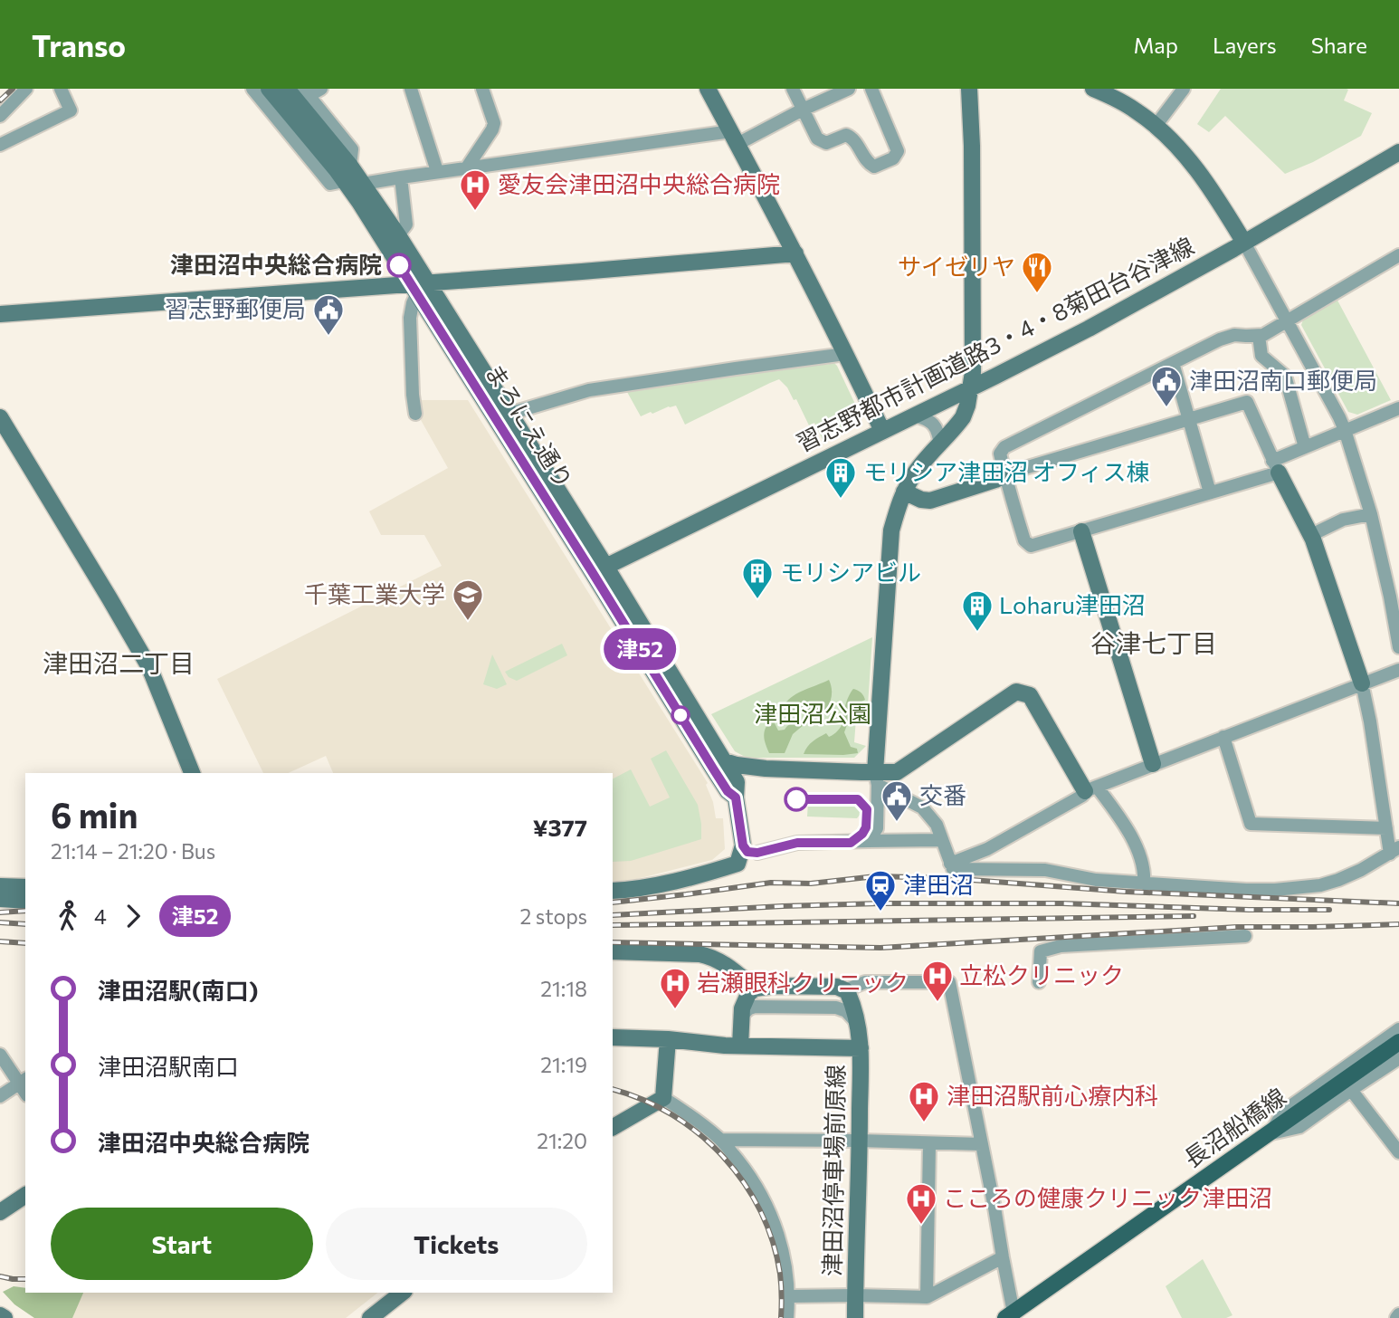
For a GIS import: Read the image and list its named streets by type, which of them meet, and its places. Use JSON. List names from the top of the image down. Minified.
{"streets":{"main road":["長沼船橋線"],"street":["習志野都市計画道路3・4・8菊田台谷津線","まろにえ通り","津田沼停車場前原線"]},"crossings":[["習志野都市計画道路3・4・8菊田台谷津線","まろにえ通り"]],"districts":["谷津七丁目","津田沼二丁目"],"parks":["津田沼公園"],"places":{"hospital":["愛友会津田沼中央総合病院","立松クリニック","岩瀬眼科クリニック","津田沼駅前心療内科","こころの健康クリニック津田沼"],"other":["津田沼中央総合病院"],"restaurant":["サイゼリヤ"],"public building":["習志野郵便局","津田沼南口郵便局","交番"],"building":["モリシア津田沼 オフィス棟","モリシアビル","Loharu津田沼"],"school or university":["千葉工業大学"],"station":["津田沼"]},"lines":["bus line 津52"],"page":{"header":"Transo","nav":["Map","Layers","Share"],"on_map":"津52","heading":["6 min","21:14 – 21:20 · Bus","¥377"],"legs":["4","津52","2 stops"],"list":[{"name":"津田沼駅(南口)","value":"21:18"},{"name":"津田沼駅南口","value":"21:19"},{"name":"津田沼中央総合病院","value":"21:20"}],"buttons":["Start","Tickets"]}}
